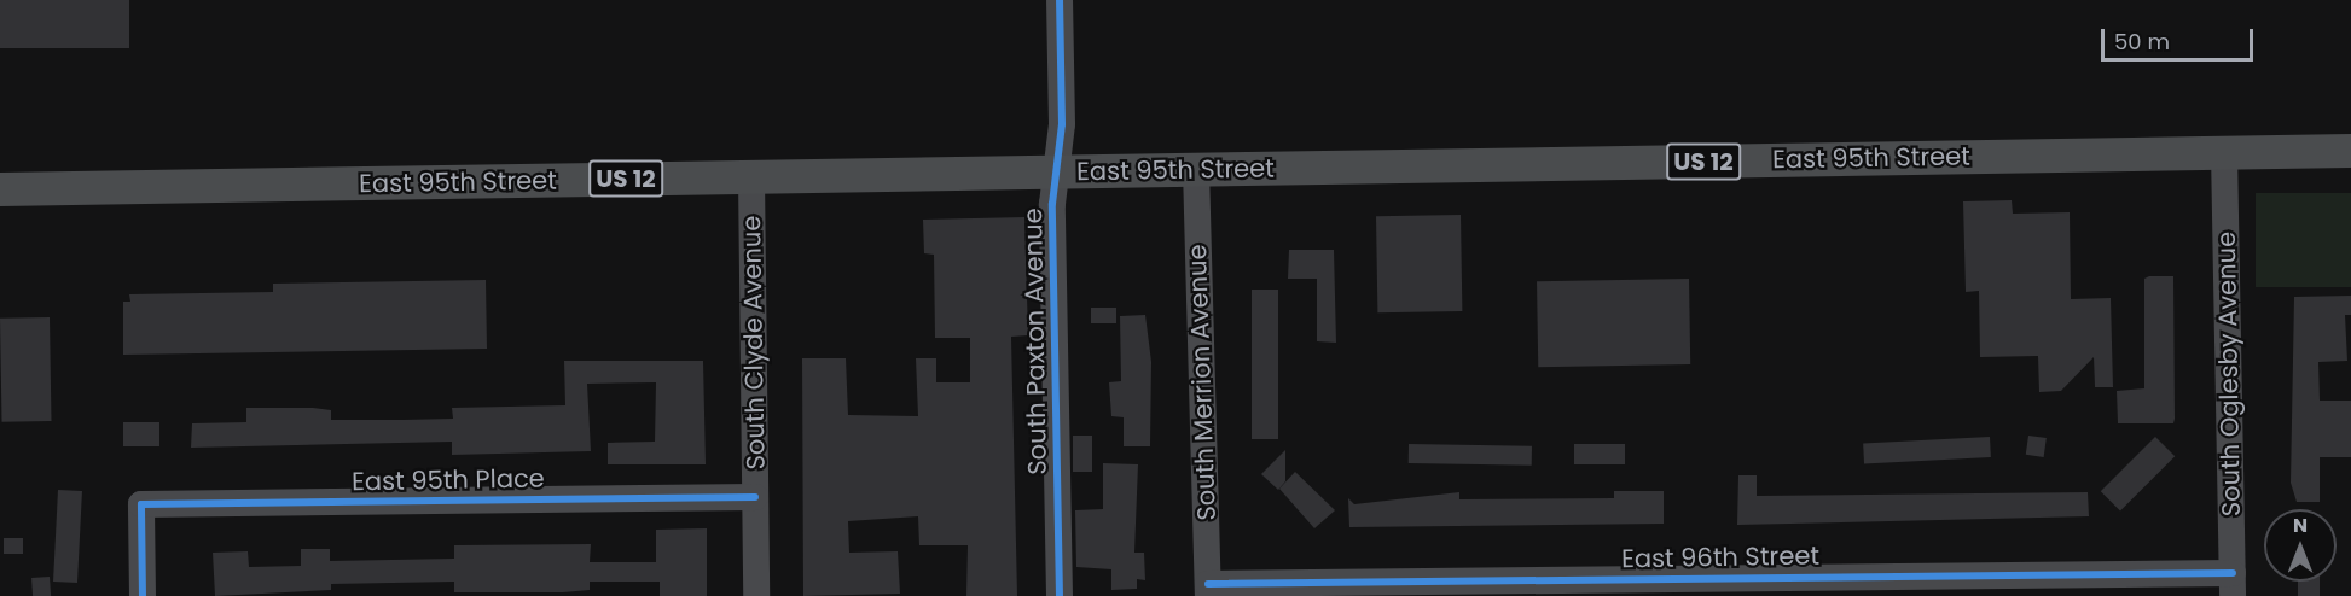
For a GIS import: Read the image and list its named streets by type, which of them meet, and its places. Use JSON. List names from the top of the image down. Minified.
{"streets":{"main road":["East 95th Street","US 12"],"street":["South Paxton Avenue","South Clyde Avenue","South Oglesby Avenue","South Merrion Avenue","East 95th Place","East 96th Street"]},"crossings":[["East 95th Street","South Paxton Avenue"],["East 95th Street","South Clyde Avenue"],["East 95th Street","South Oglesby Avenue"],["East 95th Street","South Merrion Avenue"],["South Clyde Avenue","East 95th Place"],["South Oglesby Avenue","East 96th Street"],["South Merrion Avenue","East 96th Street"]],"scale_bar":"50 m","north":"top"}
